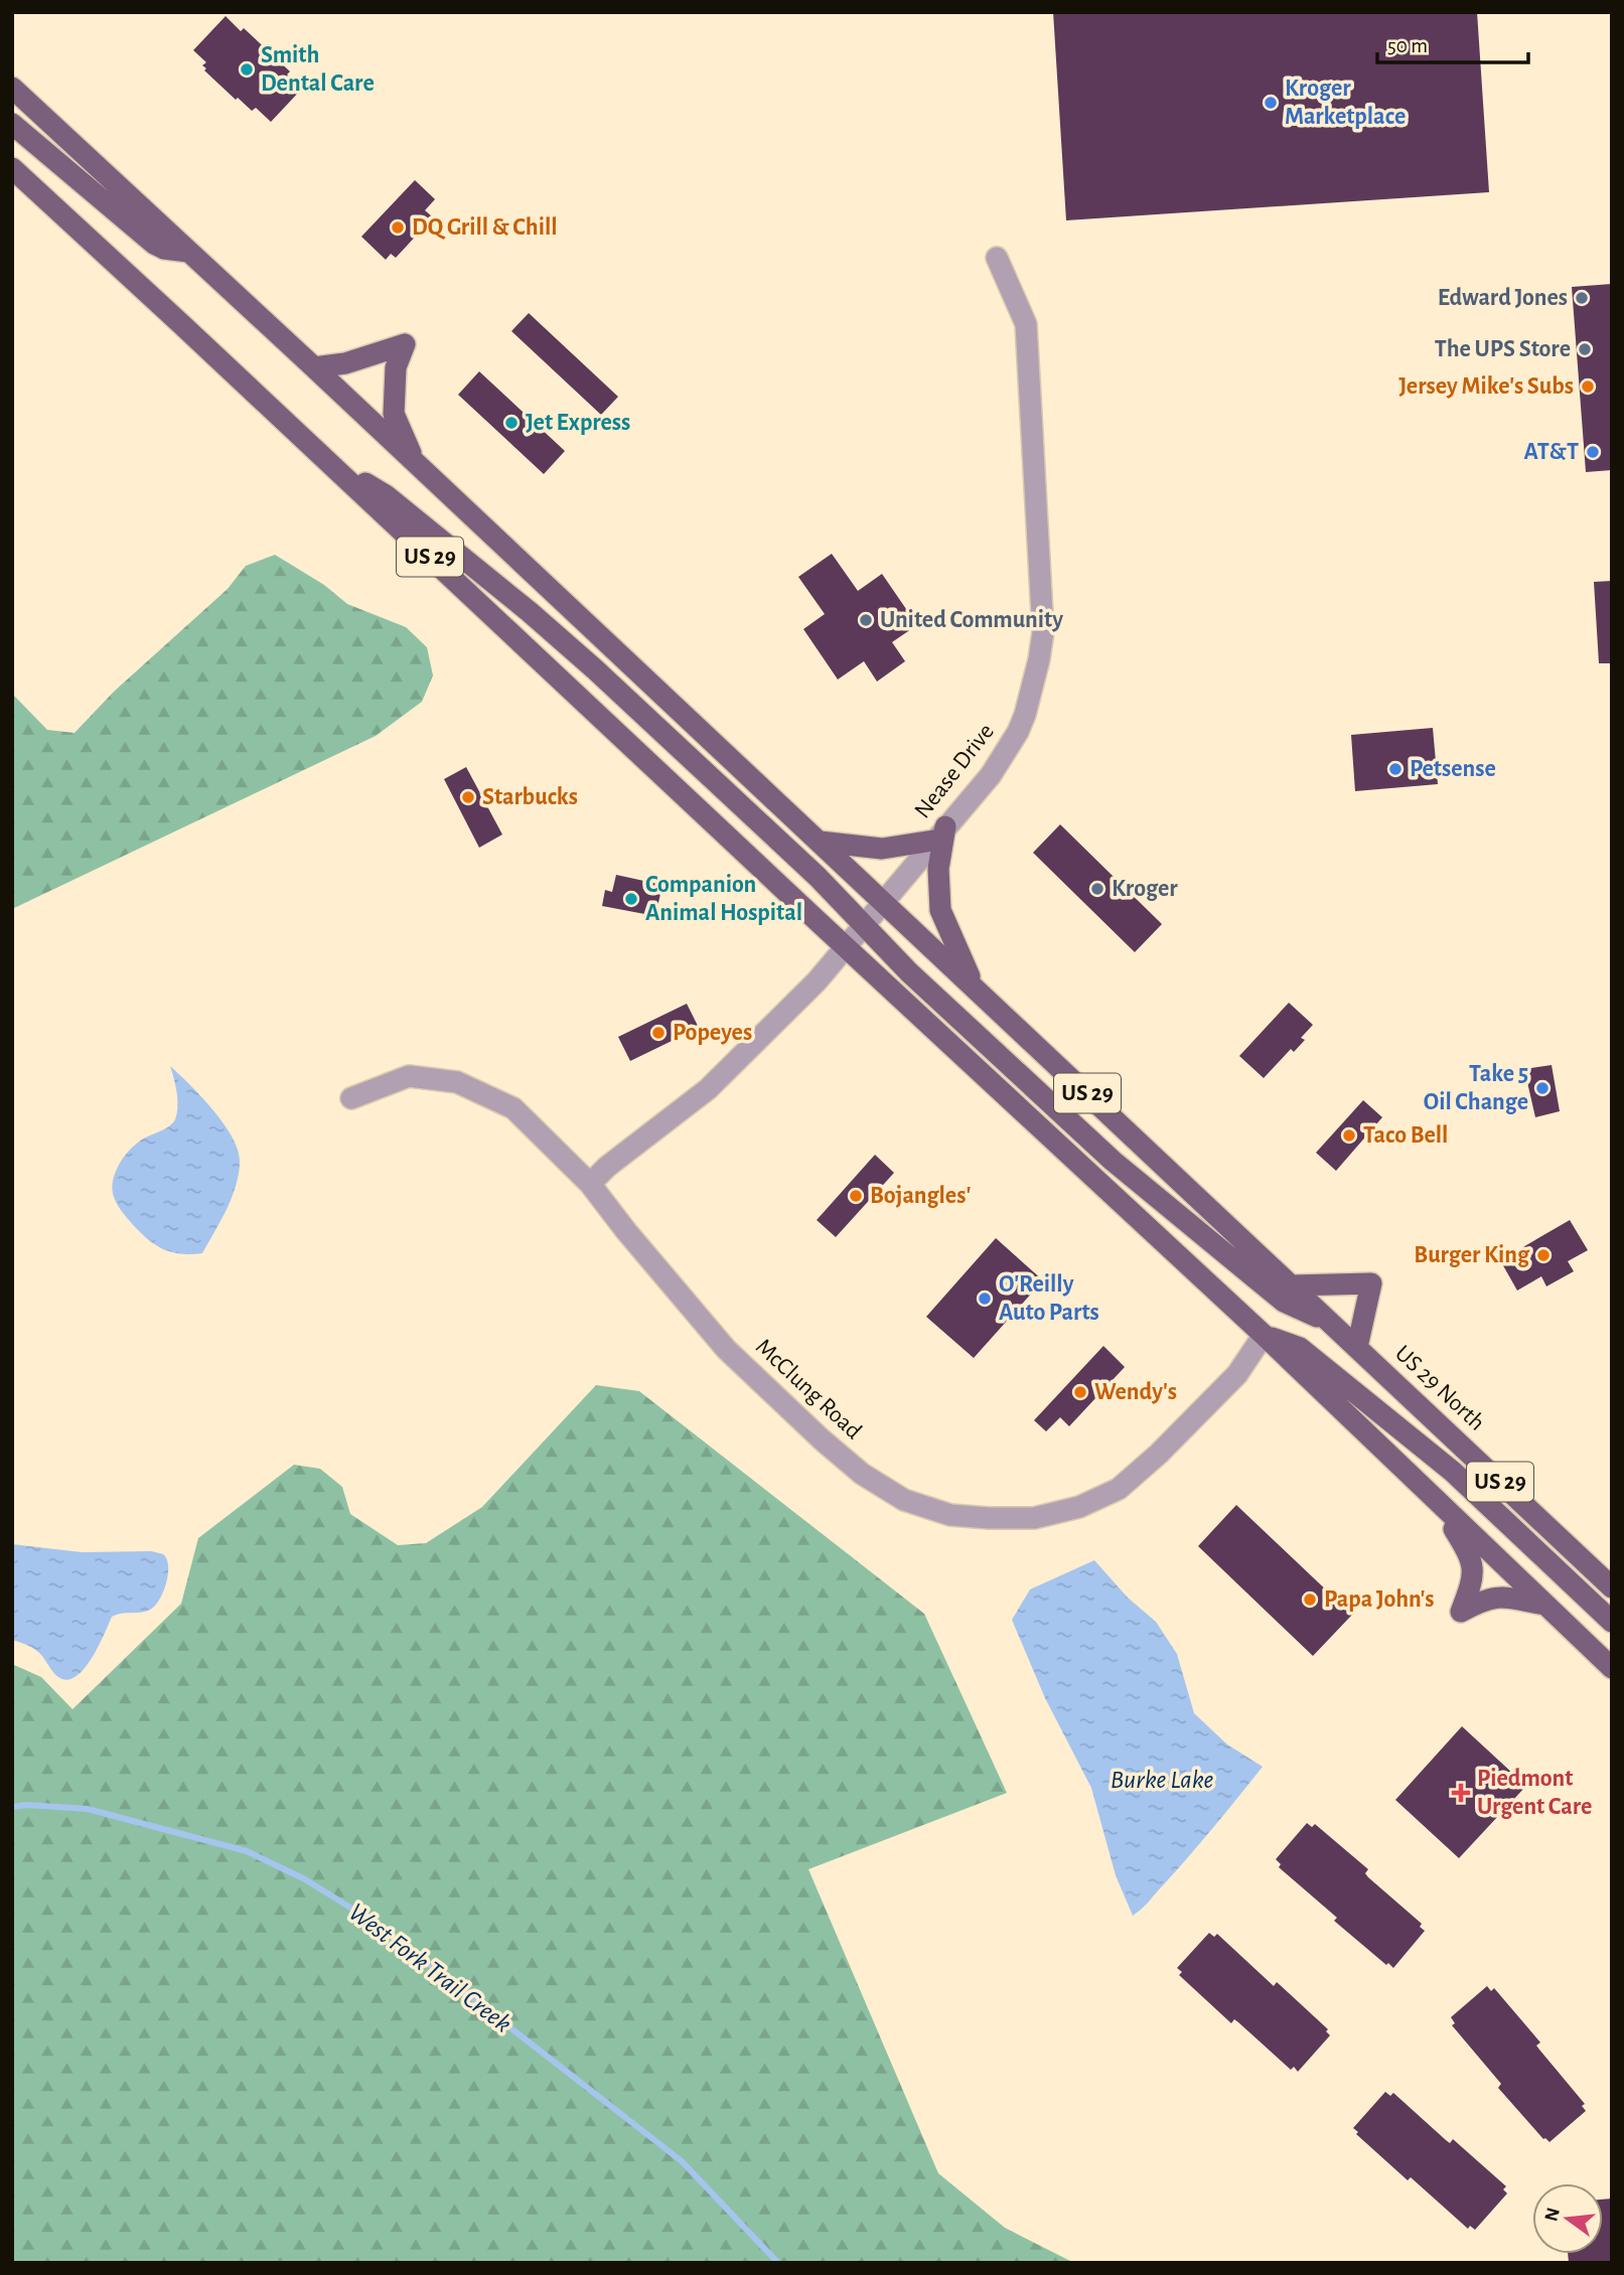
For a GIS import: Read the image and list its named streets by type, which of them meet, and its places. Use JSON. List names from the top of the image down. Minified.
{"streets":{"main road":["US 29","US 29 North"],"street":["Nease Drive","McClung Road"]},"crossings":[["US 29","Nease Drive"],["US 29","US 29 North"],["US 29","McClung Road"],["Nease Drive","McClung Road"]],"water":["Burke Lake","West Fork Trail Creek"],"places":{"other":["Smith Dental Care","Kroger Marketplace","DQ Grill & Chill","Edward Jones","The UPS Store","Jersey Mike's Subs","Jet Express","AT&T","United Community","Petsense","Starbucks","Kroger","Companion Animal Hospital","Popeyes","Take 5 Oil Change","Taco Bell","Bojangles'","Burger King","O'Reilly Auto Parts","Wendy's","Papa John's"],"health":["Piedmont Urgent Care"]},"scale_bar":"50 m","north":"left"}
